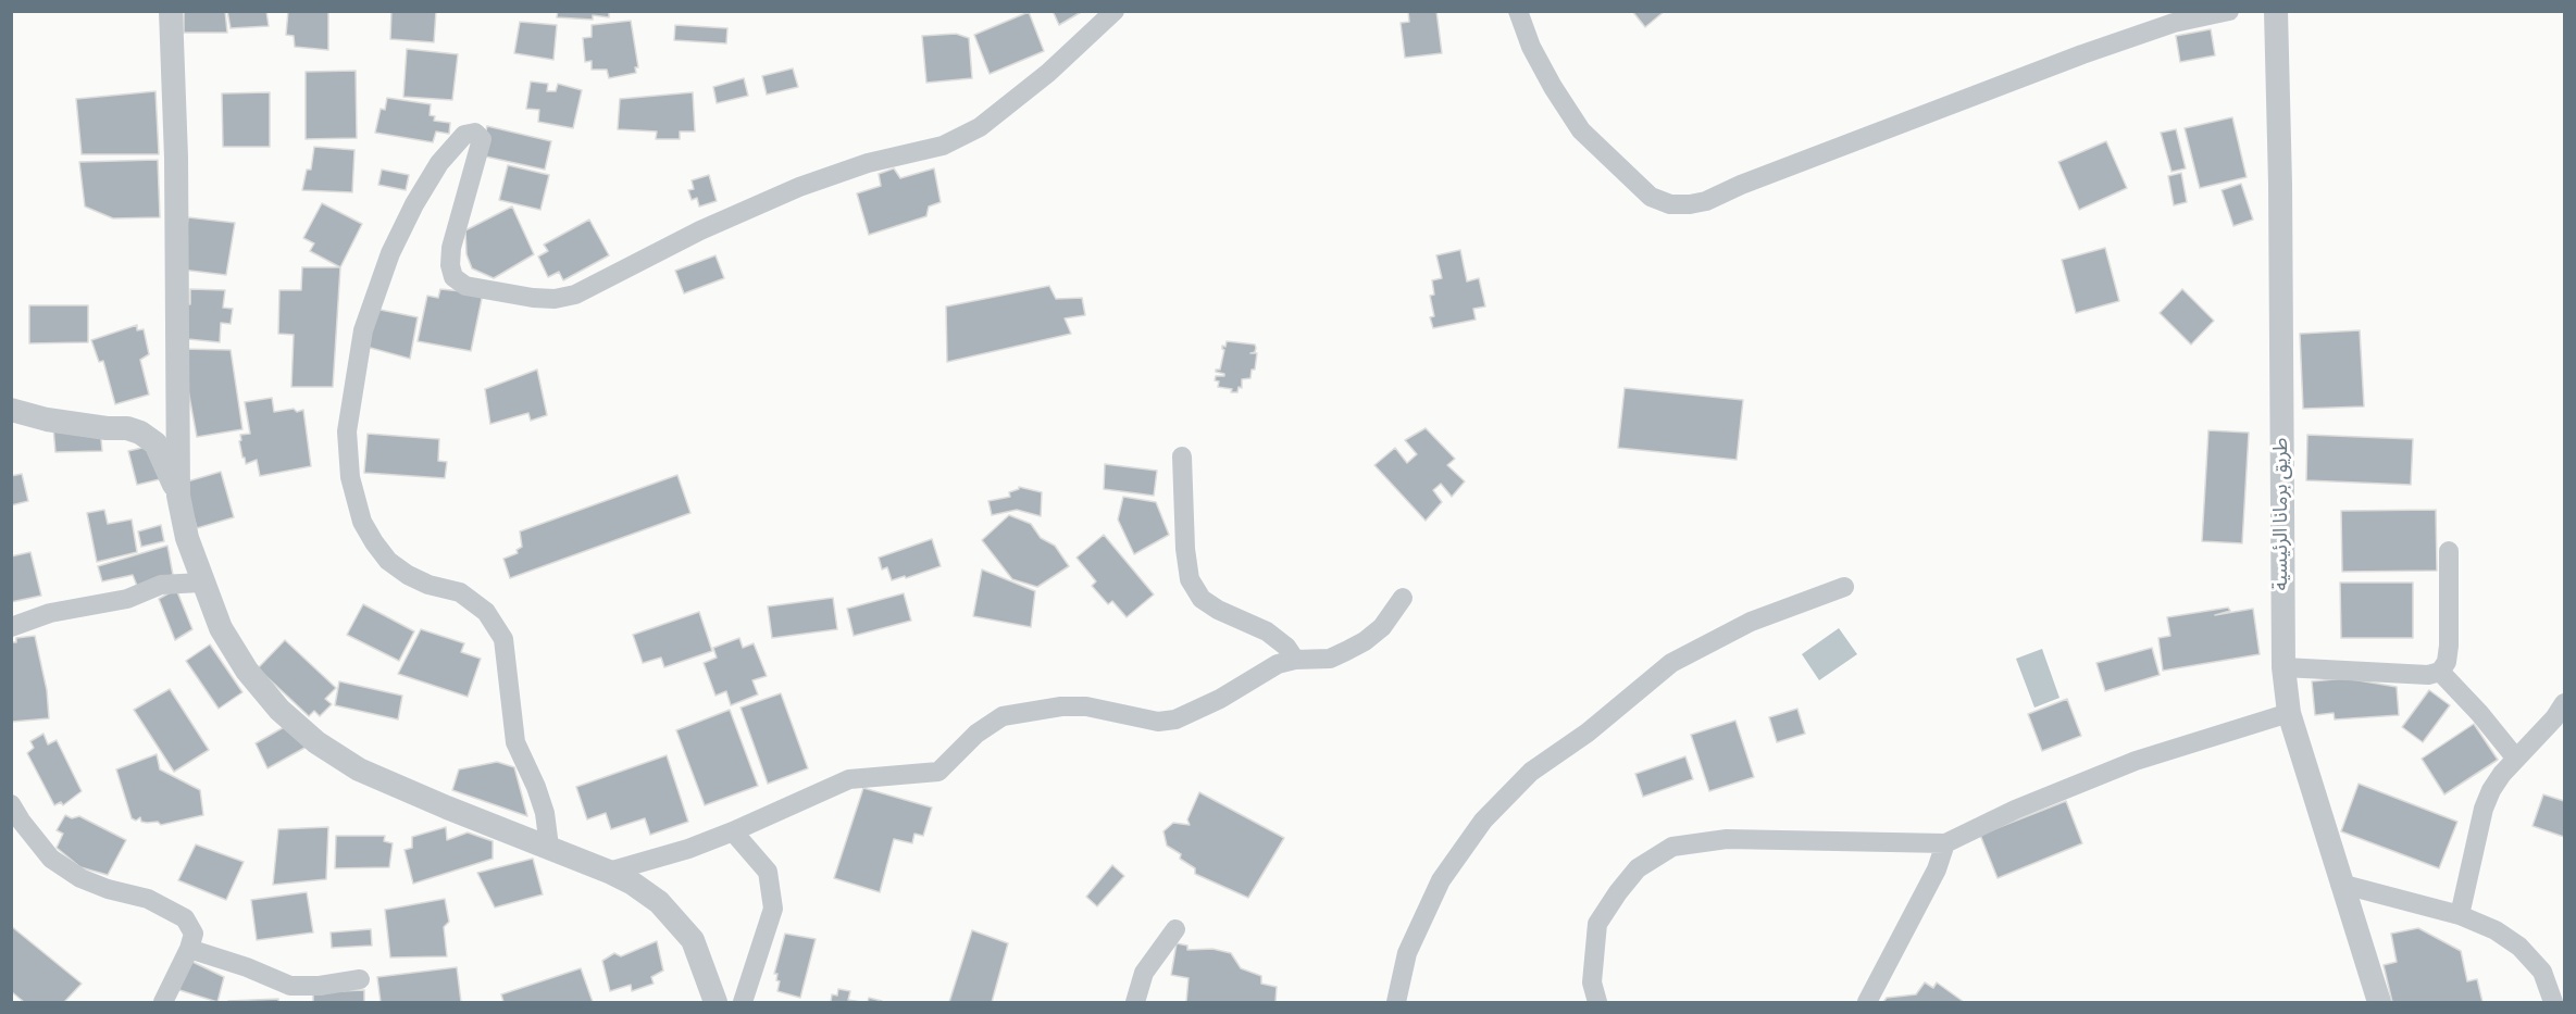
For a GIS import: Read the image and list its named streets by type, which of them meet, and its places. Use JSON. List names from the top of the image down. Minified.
{"streets":{"street":["طريق برمانا الرئيسية"]}}
